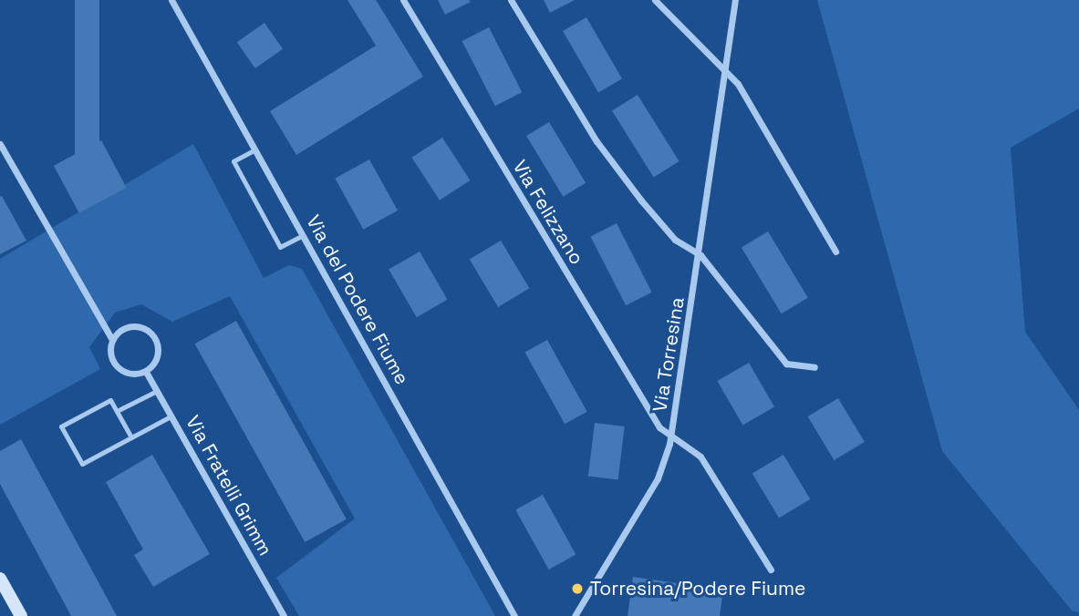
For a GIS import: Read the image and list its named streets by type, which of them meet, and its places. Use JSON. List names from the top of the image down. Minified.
{"streets":{"street":["Via Felizzano","Via del Podere Fiume","Via Torresina","Via Fratelli Grimm"]},"crossings":[["Via Felizzano","Via Torresina"]],"places":["Torresina/Podere Fiume"]}
